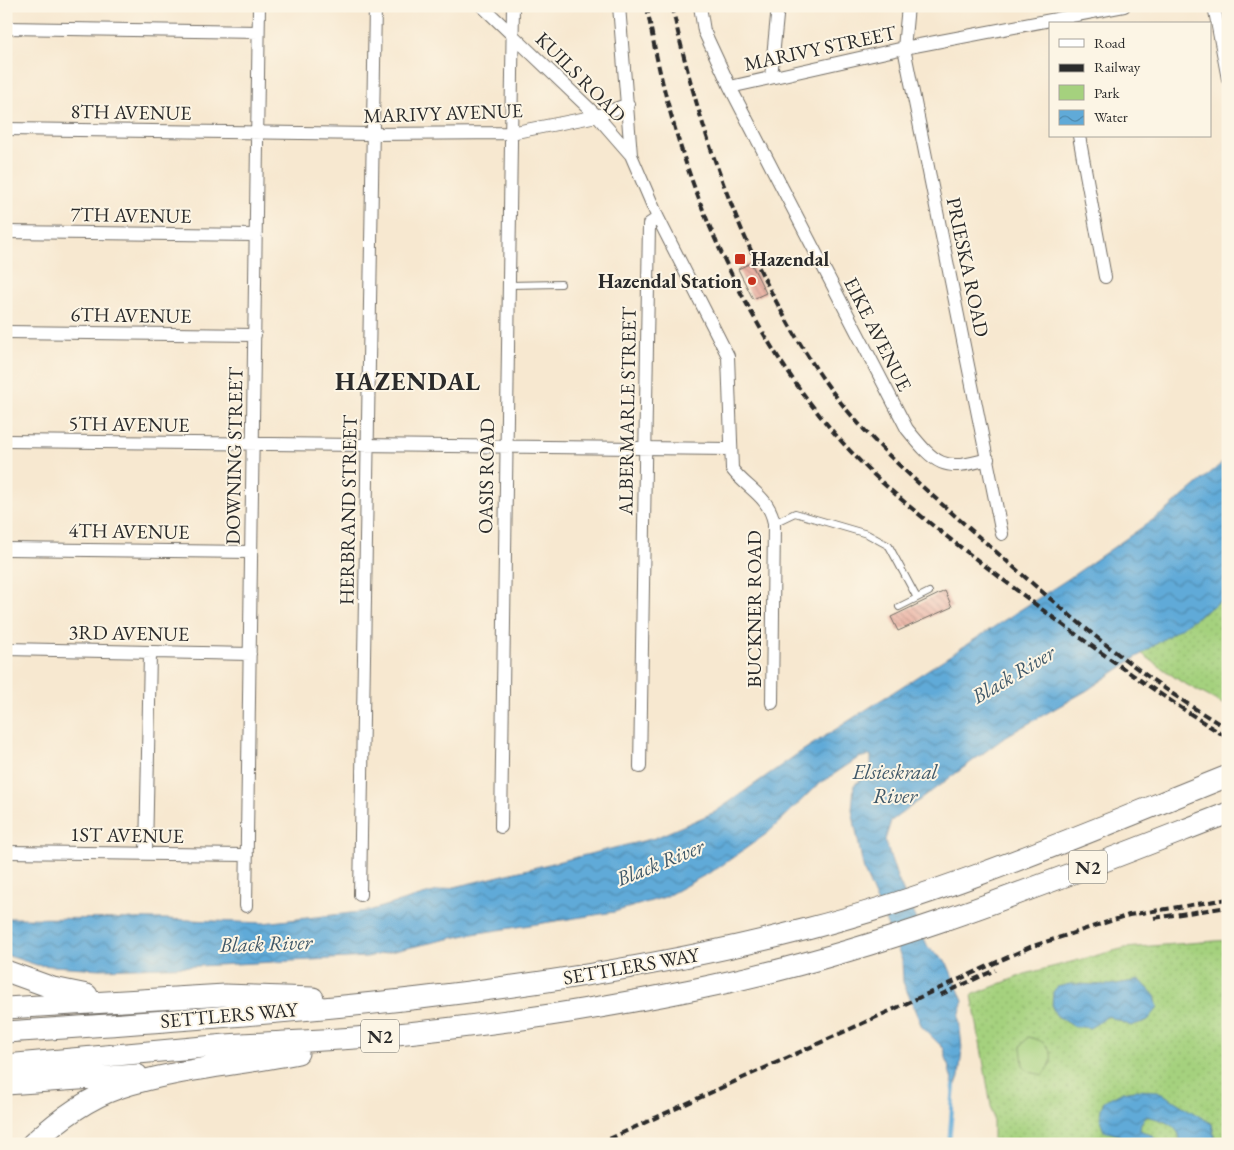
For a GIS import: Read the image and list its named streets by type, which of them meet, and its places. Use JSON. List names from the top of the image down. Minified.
{"streets":{"highway":["N2","SETTLERS WAY"],"street":["MARIVY STREET","KUILS ROAD","8TH AVENUE","MARIVY AVENUE","7TH AVENUE","PRIESKA ROAD","6TH AVENUE","EIKE AVENUE","ALBERMARLE STREET","5TH AVENUE","DOWNING STREET","OASIS ROAD","HERBRAND STREET","4TH AVENUE","BUCKNER ROAD","3RD AVENUE","1ST AVENUE"]},"crossings":[["MARIVY STREET","PRIESKA ROAD"],["MARIVY STREET","EIKE AVENUE"],["KUILS ROAD","MARIVY AVENUE"],["KUILS ROAD","OASIS ROAD"],["8TH AVENUE","MARIVY AVENUE"],["8TH AVENUE","DOWNING STREET"],["MARIVY AVENUE","DOWNING STREET"],["MARIVY AVENUE","OASIS ROAD"],["MARIVY AVENUE","HERBRAND STREET"],["7TH AVENUE","DOWNING STREET"],["PRIESKA ROAD","EIKE AVENUE"],["6TH AVENUE","DOWNING STREET"],["ALBERMARLE STREET","5TH AVENUE"],["ALBERMARLE STREET","BUCKNER ROAD"],["5TH AVENUE","DOWNING STREET"],["5TH AVENUE","OASIS ROAD"],["5TH AVENUE","HERBRAND STREET"],["5TH AVENUE","BUCKNER ROAD"],["DOWNING STREET","4TH AVENUE"],["DOWNING STREET","3RD AVENUE"],["DOWNING STREET","1ST AVENUE"]],"districts":["HAZENDAL"],"water":["Black River","Elsieskraal River"],"places":{"transit":["Hazendal"],"other":["Hazendal Station"]},"legend":["Road","Railway","Park","Water"]}
